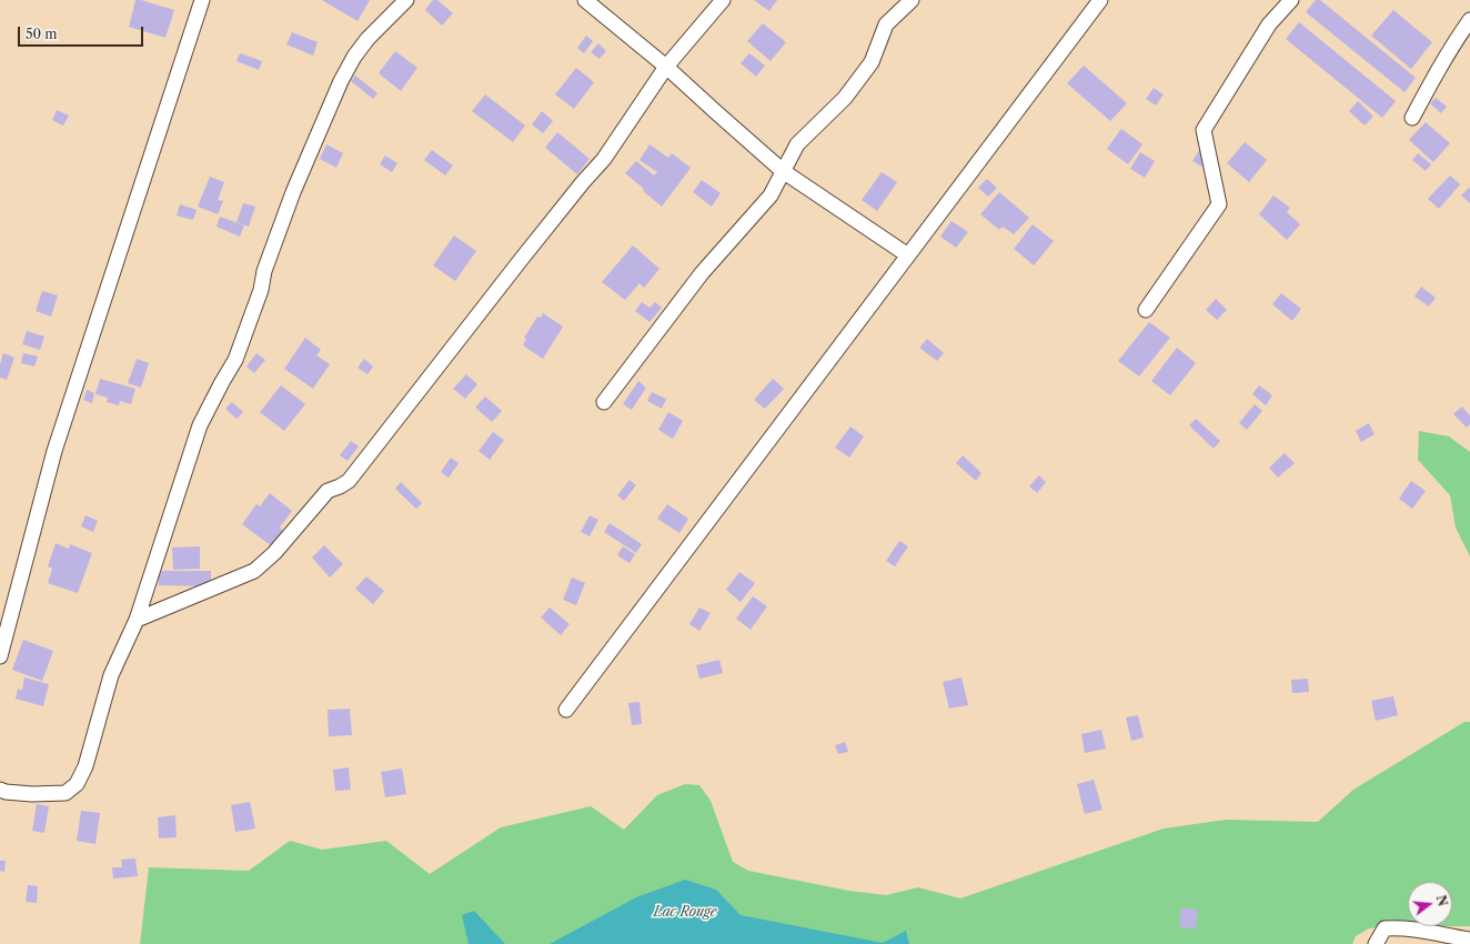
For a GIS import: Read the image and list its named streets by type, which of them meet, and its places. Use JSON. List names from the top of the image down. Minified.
{"water":["Lac Rouge"],"scale_bar":"50 m","north":"right"}
